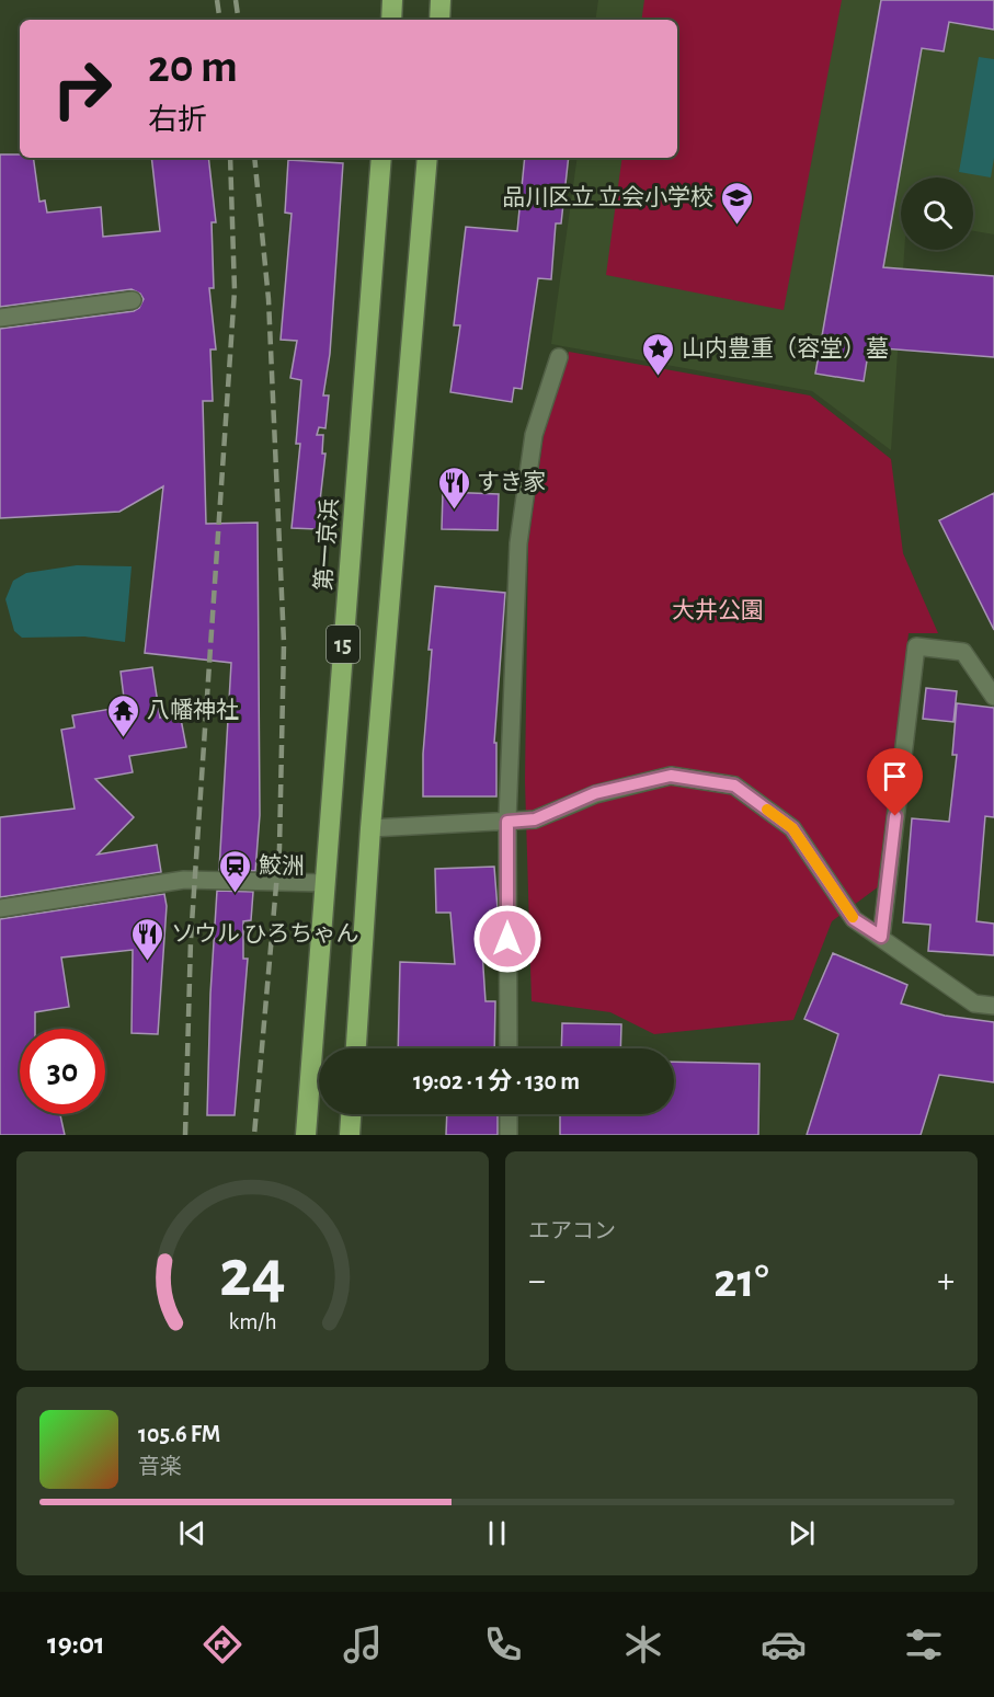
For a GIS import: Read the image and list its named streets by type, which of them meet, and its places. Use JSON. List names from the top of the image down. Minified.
{"streets":{"highway":["第一京浜","15"]},"parks":["大井公園"],"places":{"school or university":["品川区立 立会小学校"],"place":["山内豊重（容堂）墓"],"restaurant":["すき家","ソウル ひろちゃん"],"temple":["八幡神社"],"station":["鮫洲"]},"page":{"turn":["20 m","右折"],"limit":"30","trip":"19:02 · 1 分 · 130 m","tile":"エアコン","heat":["−","21°","+"],"song":["105.6 FM","音楽"],"tabs":"19:01","gauge":["24","km/h"]}}
